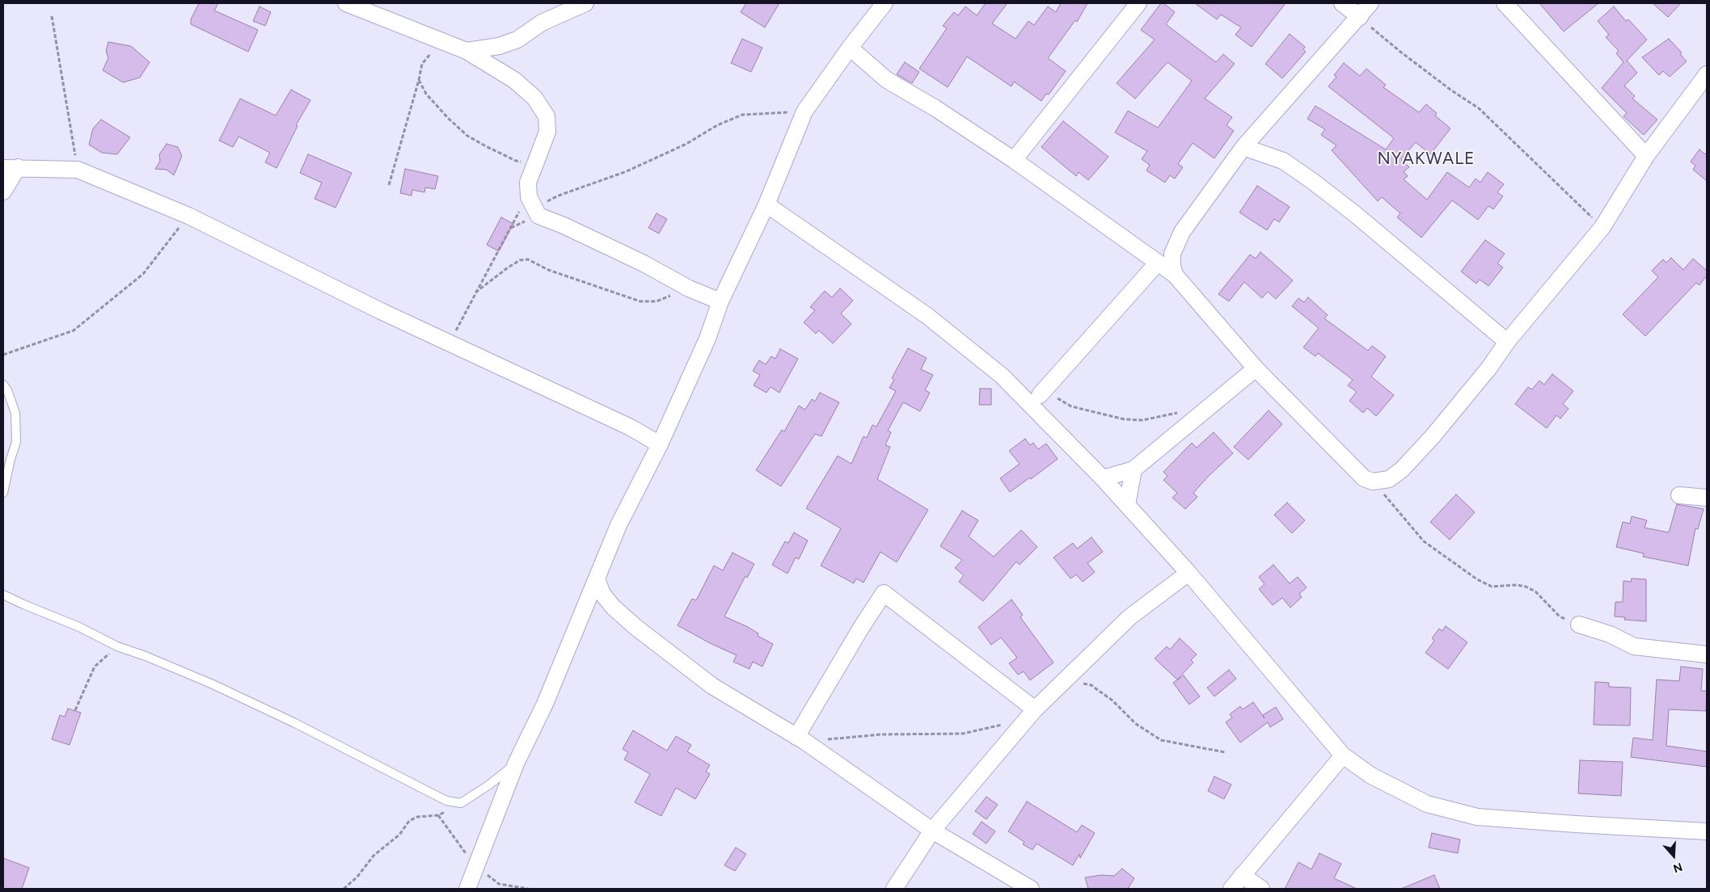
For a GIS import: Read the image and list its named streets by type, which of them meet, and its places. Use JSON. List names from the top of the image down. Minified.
{"districts":["NYAKWALE"],"north":"bottom"}
